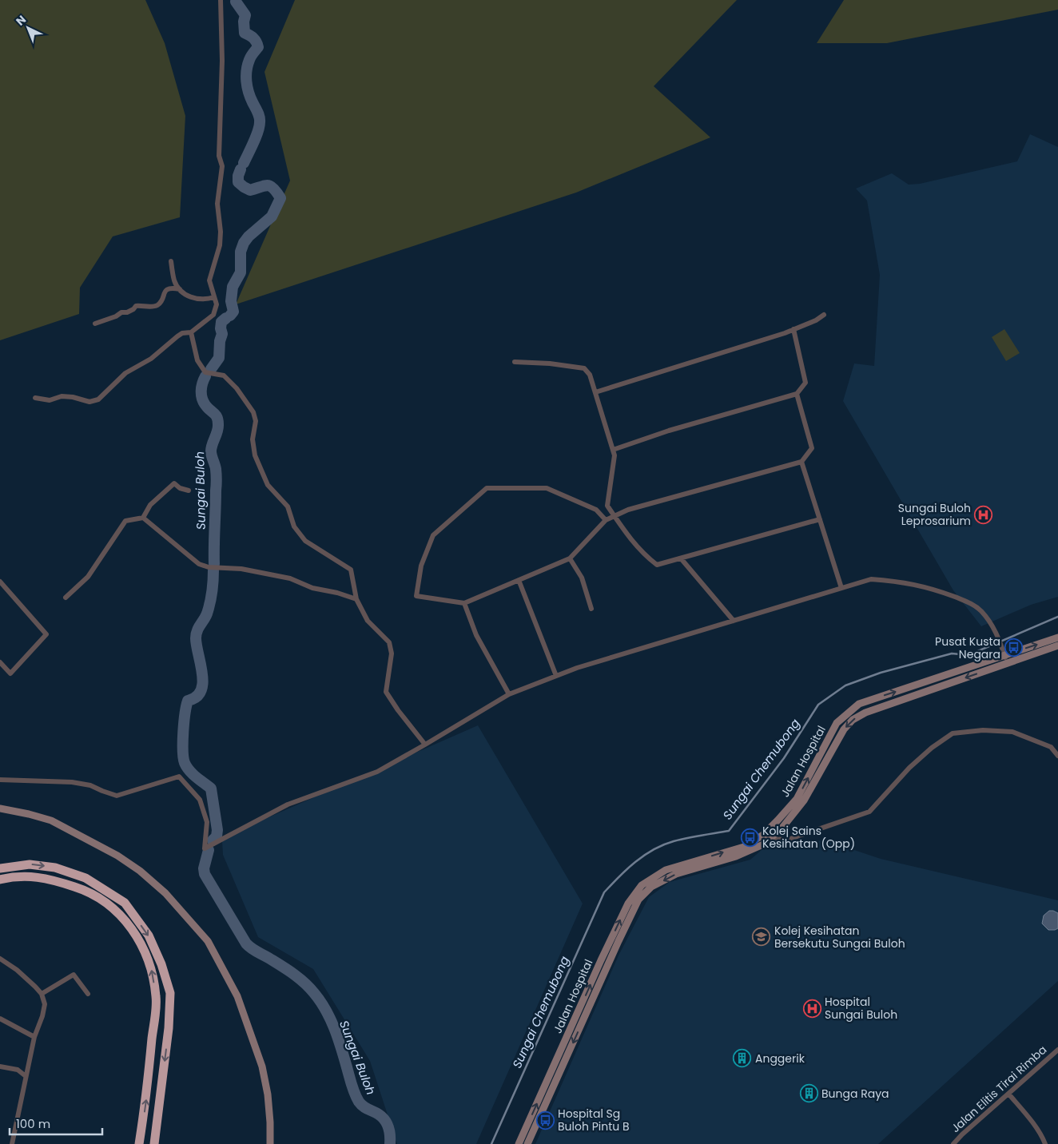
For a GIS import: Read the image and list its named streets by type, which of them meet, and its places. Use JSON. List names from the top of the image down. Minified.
{"streets":{"main road":["Jalan Hospital"],"street":["Jalan Elitis Tirai Rimba"]},"water":["Sungai Buloh","Sungai Chemubong"],"places":{"hospital":["Sungai Buloh Leprosarium","Hospital Sungai Buloh"],"bus stop":["Pusat Kusta Negara","Kolej Sains Kesihatan (Opp)","Hospital Sg Buloh Pintu B"],"school or university":["Kolej Kesihatan Bersekutu Sungai Buloh"],"building":["Anggerik","Bunga Raya"]},"scale_bar":"100 m","north":"top left"}
